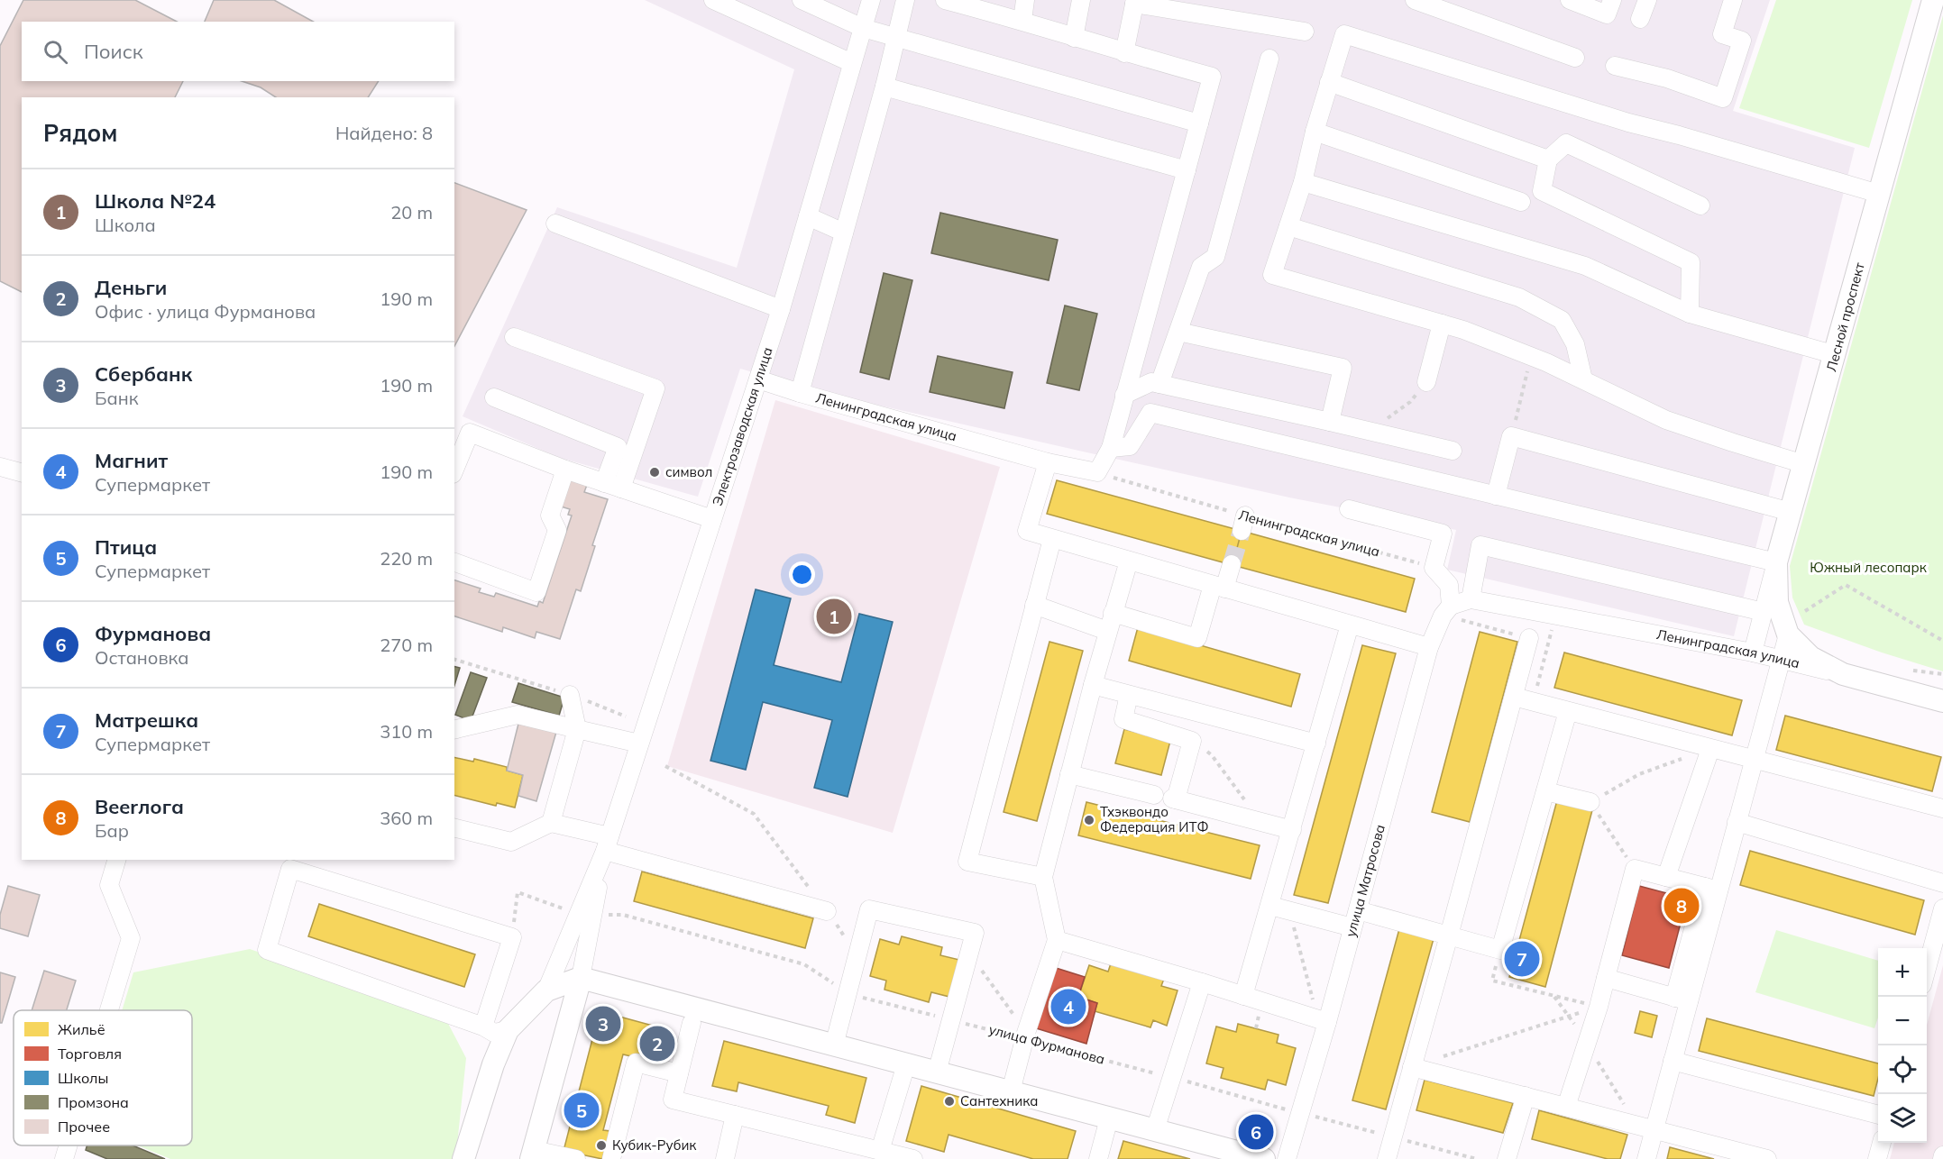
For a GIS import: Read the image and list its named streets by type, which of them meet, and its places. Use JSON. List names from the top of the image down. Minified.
{"streets":{"main road":["Лесной проспект","Ленинградская улица","Электрозаводская улица"],"street":["улица Матросова"],"path":["улица Фурманова"]},"crossings":[["Лесной проспект","Ленинградская улица"],["Ленинградская улица","Электрозаводская улица"],["Ленинградская улица","улица Матросова"],["Электрозаводская улица","улица Фурманова"],["улица Матросова","улица Фурманова"]],"parks":["Южный лесопарк"],"places":["символ","Тхэквондо Федерация ИТФ","Сантехника","Кубик-Рубик"],"legend":["Жильё","Торговля","Школы","Промзона","Прочее"],"page":{"search":"Поиск","heading":["Рядом","Найдено: 8"],"list":[{"mark":"1","name":"Школа №24","note":"Школа","value":"20 m"},{"mark":"2","name":"Деньги","note":"Офис · улица Фурманова","value":"190 m"},{"mark":"3","name":"Сбербанк","note":"Банк","value":"190 m"},{"mark":"4","name":"Магнит","note":"Супермаркет","value":"190 m"},{"mark":"5","name":"Птица","note":"Супермаркет","value":"220 m"},{"mark":"6","name":"Фурманова","note":"Остановка","value":"270 m"},{"mark":"7","name":"Матрешка","note":"Супермаркет","value":"310 m"},{"mark":"8","name":"Beerлога","note":"Бар","value":"360 m"}],"pins":["1","8","7","4","3","2","5","6"],"map_buttons":["+","−"]}}
